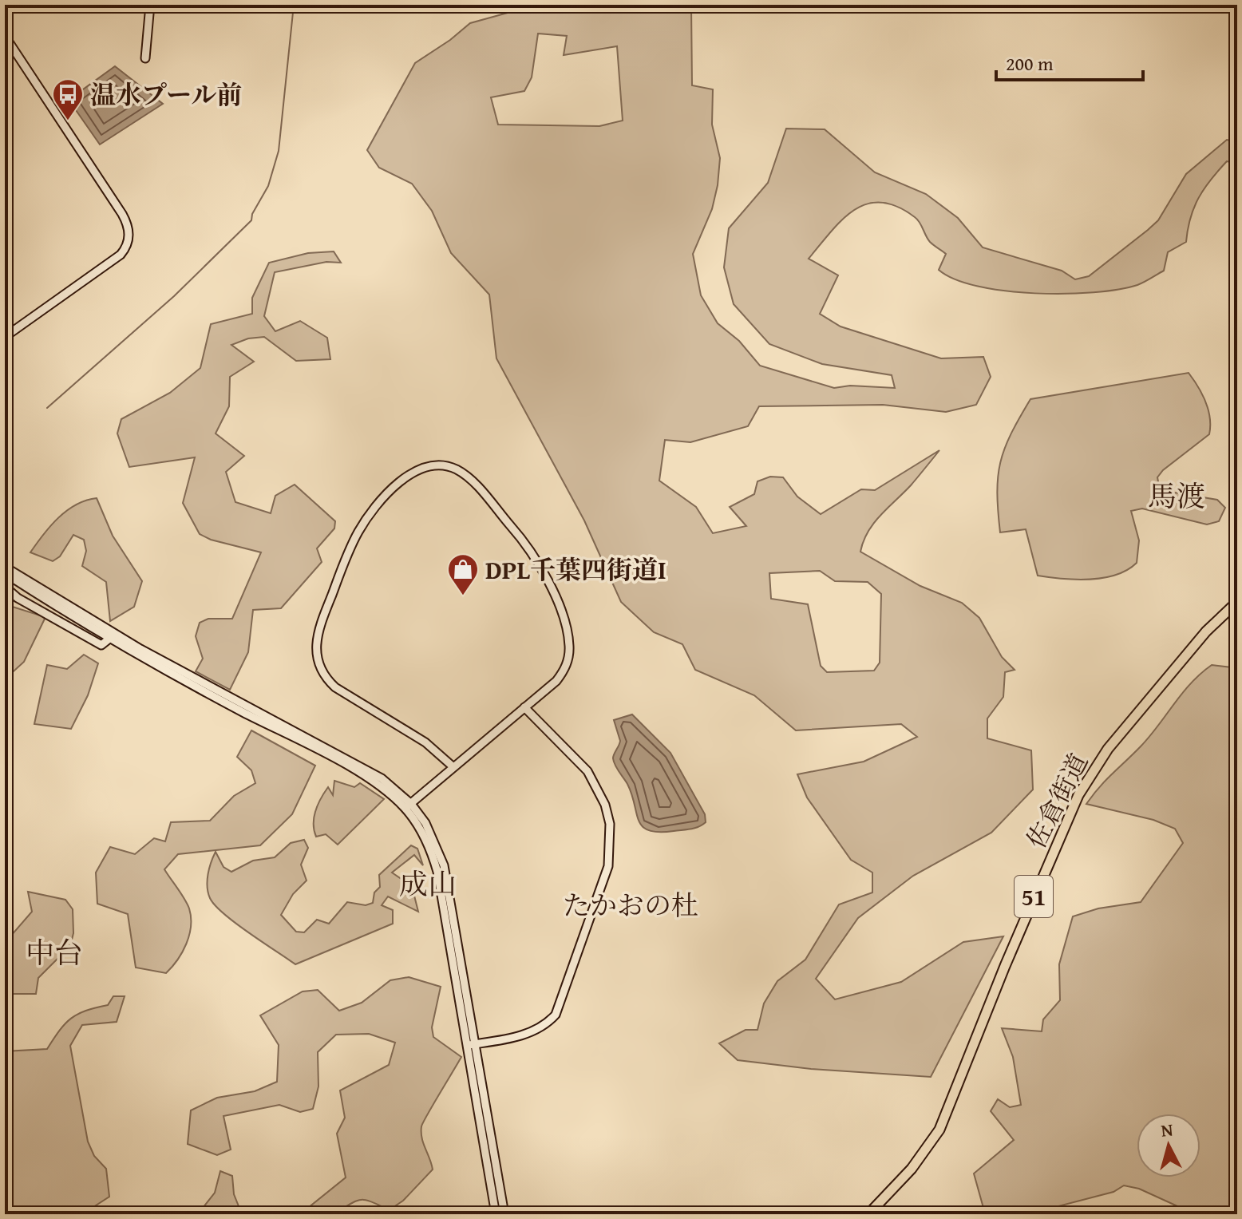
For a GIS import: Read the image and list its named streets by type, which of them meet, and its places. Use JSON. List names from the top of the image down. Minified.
{"streets":{"highway":["佐倉街道","51"]},"districts":["馬渡","成山","たかおの杜","中台"],"places":{"bus stop":["温水プール前"],"shop":["DPL千葉四街道Ⅰ"]},"scale_bar":"200 m","north":"top"}
